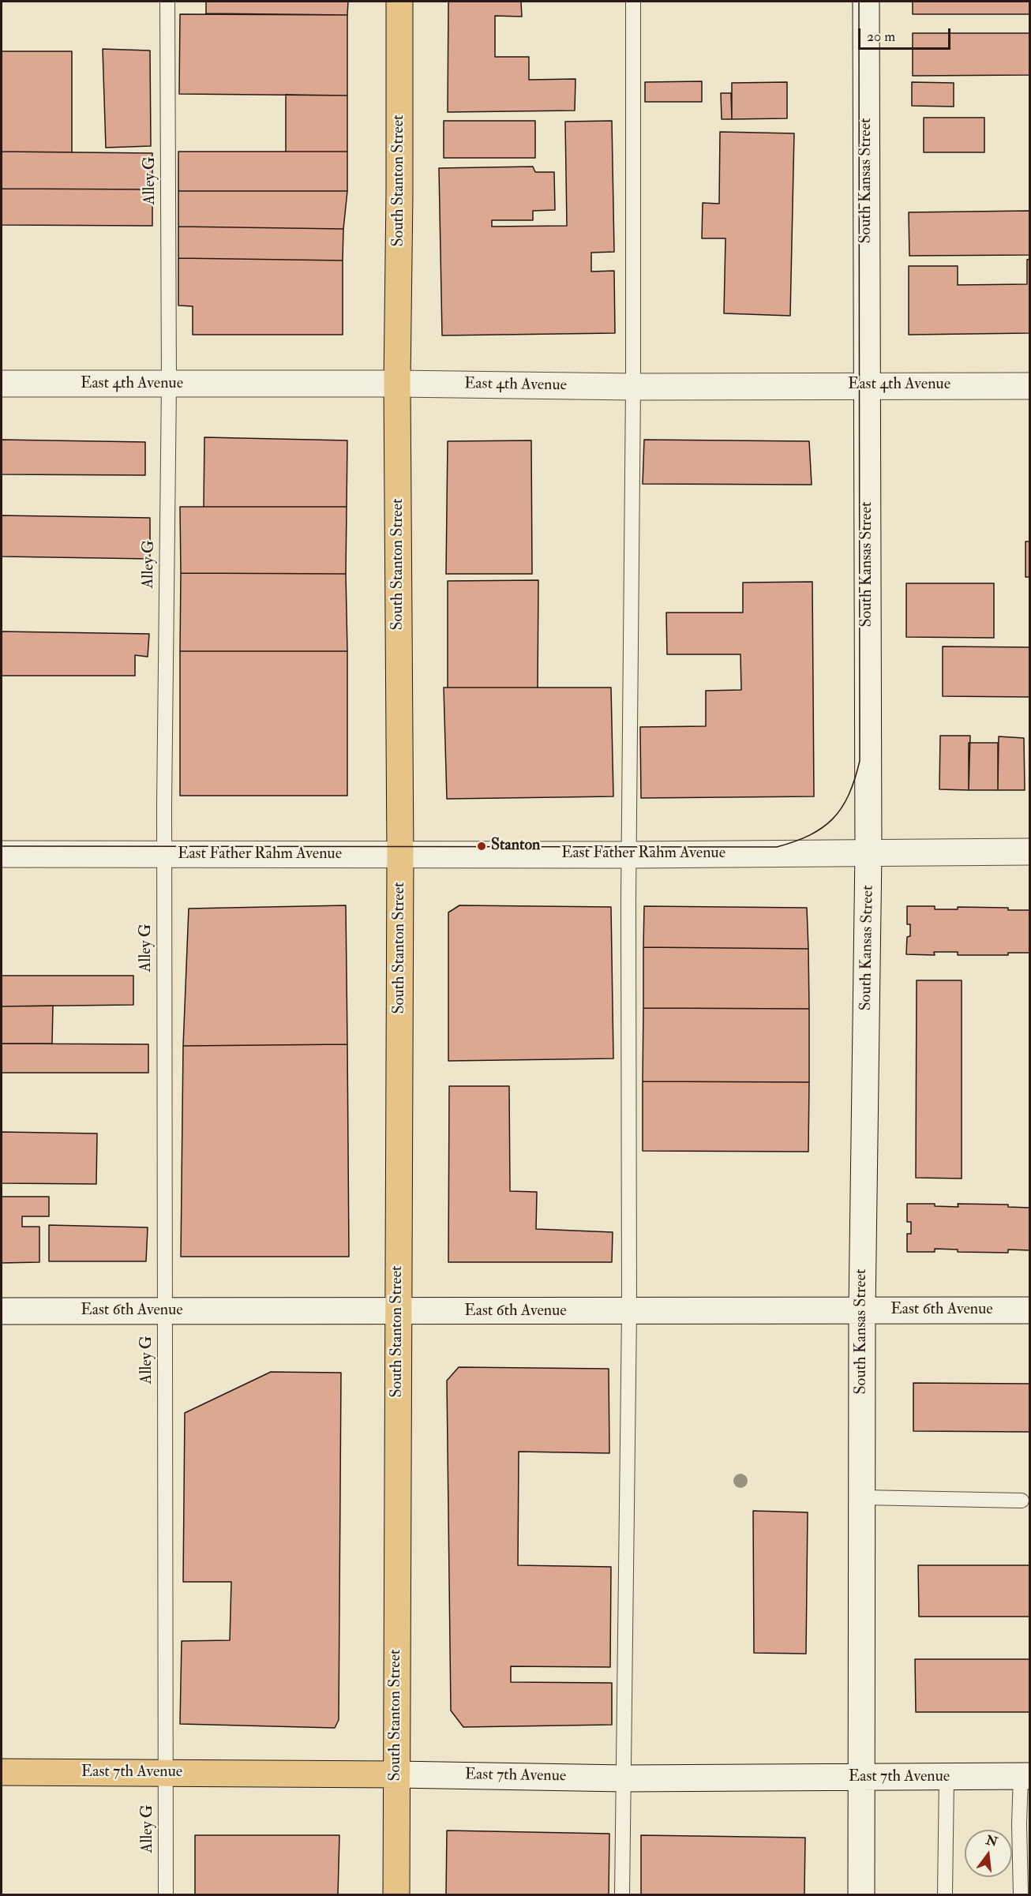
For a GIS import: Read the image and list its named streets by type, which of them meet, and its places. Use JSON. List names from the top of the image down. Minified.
{"streets":{"main road":["South Stanton Street","South Kansas Street","East 4th Avenue","East Father Rahm Avenue","East 6th Avenue","East 7th Avenue"],"lane":["Alley G"]},"crossings":[["Alley G","East 4th Avenue"],["Alley G","East Father Rahm Avenue"],["Alley G","East 6th Avenue"],["Alley G","East 7th Avenue"],["South Stanton Street","East 4th Avenue"],["South Stanton Street","East Father Rahm Avenue"],["South Stanton Street","East 6th Avenue"],["South Stanton Street","East 7th Avenue"],["South Kansas Street","East 4th Avenue"],["South Kansas Street","East Father Rahm Avenue"],["South Kansas Street","East 6th Avenue"],["South Kansas Street","East 7th Avenue"]],"places":["Stanton"],"scale_bar":"20 m","north":"top"}
